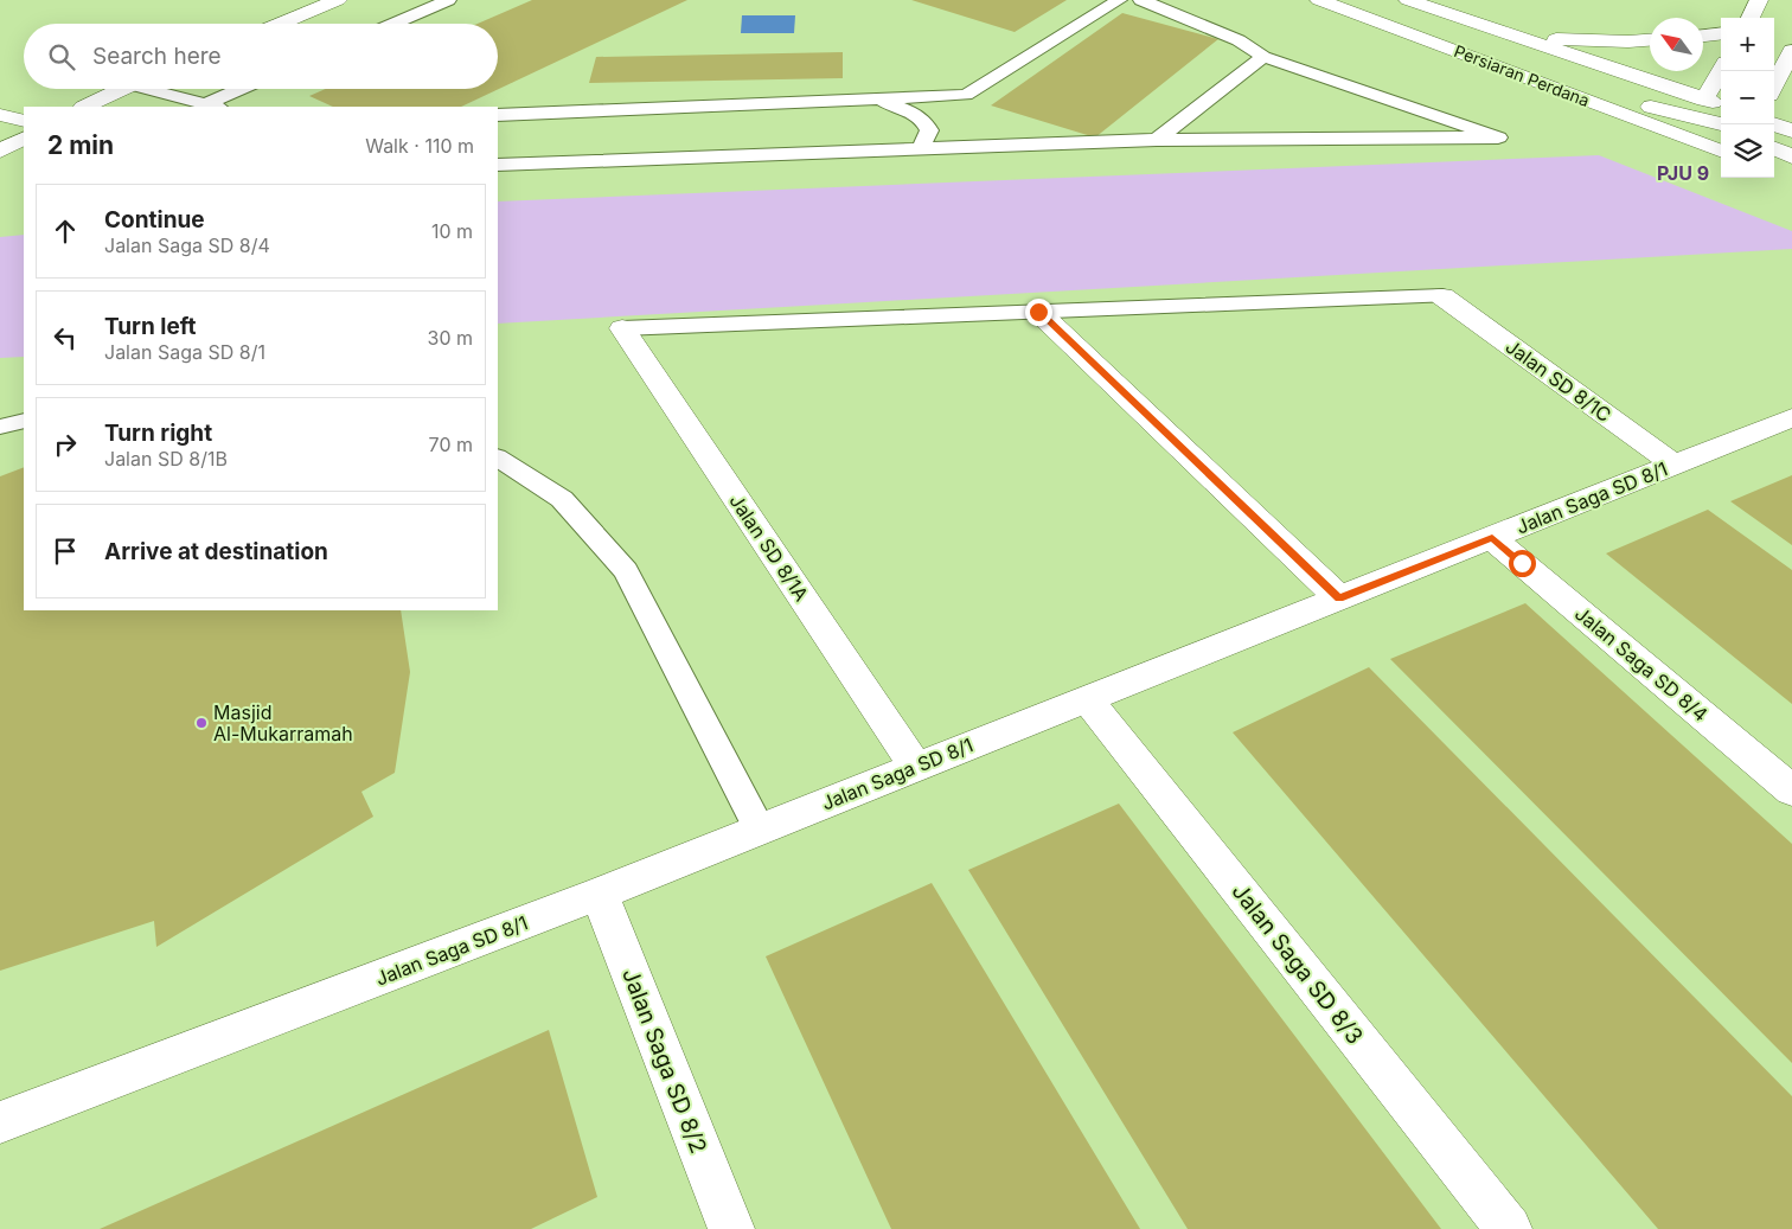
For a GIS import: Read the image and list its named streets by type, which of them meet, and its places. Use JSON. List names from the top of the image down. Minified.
{"streets":{"street":["Persiaran Perdana","Jalan SD 8/1C","Jalan Saga SD 8/1","Jalan SD 8/1A","Jalan Saga SD 8/4","Jalan Saga SD 8/3","Jalan Saga SD 8/2"]},"crossings":[["Jalan SD 8/1C","Jalan Saga SD 8/1"],["Jalan Saga SD 8/1","Jalan SD 8/1A"],["Jalan Saga SD 8/1","Jalan Saga SD 8/4"],["Jalan Saga SD 8/1","Jalan Saga SD 8/3"],["Jalan Saga SD 8/1","Jalan Saga SD 8/2"]],"districts":["PJU 9"],"places":["Masjid Al-Mukarramah"],"north":"top left","page":{"map_buttons":["+","−"],"search":"Search here","heading":["2 min","Walk · 110 m"],"list":[["Continue","Jalan Saga SD 8/4","10 m"],["Turn left","Jalan Saga SD 8/1","30 m"],["Turn right","Jalan SD 8/1B","70 m"],"Arrive at destination"]}}
